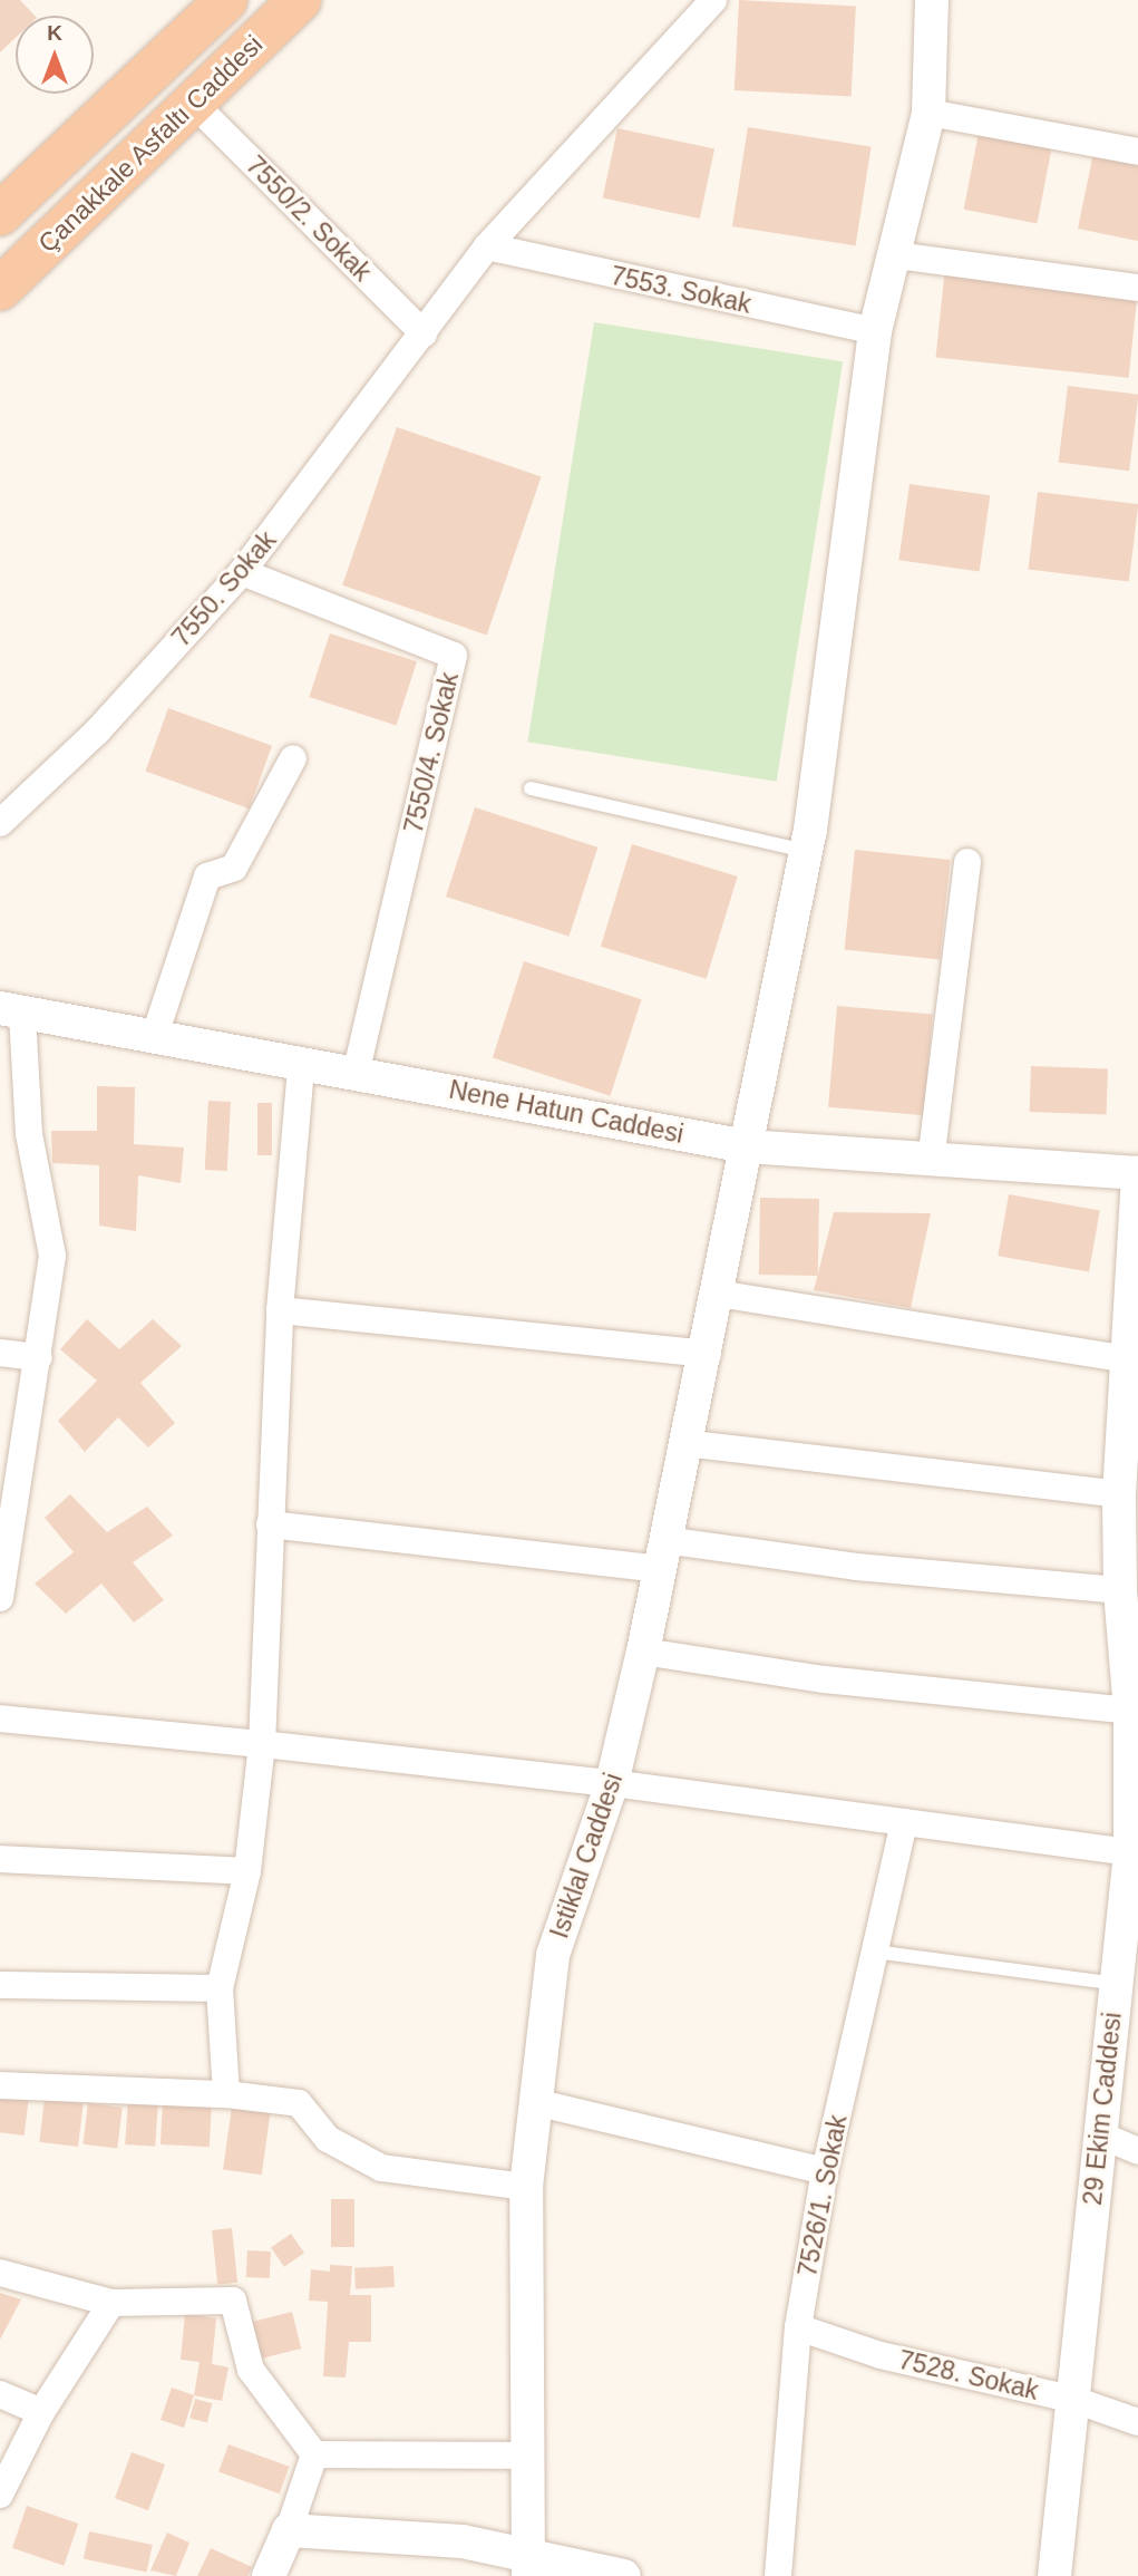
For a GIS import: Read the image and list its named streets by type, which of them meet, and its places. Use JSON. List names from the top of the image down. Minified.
{"streets":{"highway":["Çanakkale Asfaltı Caddesi"],"street":["7550/2. Sokak","7553. Sokak","7550. Sokak","7550/4. Sokak","Nene Hatun Caddesi","Istiklal Caddesi","29 Ekim Caddesi","7526/1. Sokak","7528. Sokak"]},"crossings":[["Çanakkale Asfaltı Caddesi","7550/2. Sokak"],["7550/2. Sokak","7550. Sokak"],["7553. Sokak","7550. Sokak"],["7553. Sokak","Istiklal Caddesi"],["7550. Sokak","7550/4. Sokak"],["7550/4. Sokak","Nene Hatun Caddesi"],["Nene Hatun Caddesi","Istiklal Caddesi"],["Nene Hatun Caddesi","29 Ekim Caddesi"],["29 Ekim Caddesi","7528. Sokak"],["7526/1. Sokak","7528. Sokak"]],"north":"top"}
